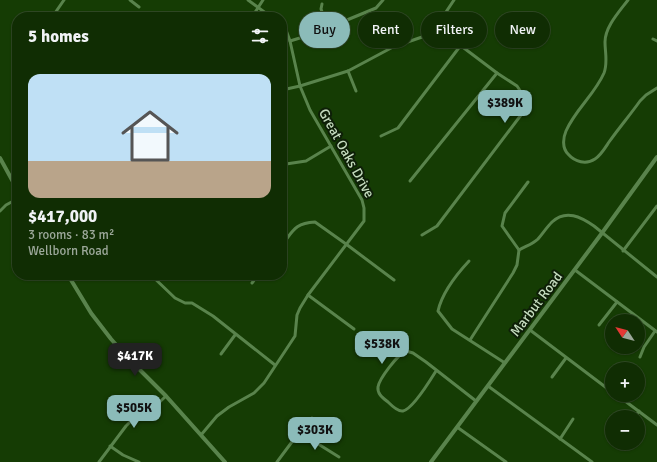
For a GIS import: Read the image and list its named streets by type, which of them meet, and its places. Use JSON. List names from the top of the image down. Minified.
{"streets":{"street":["Great Oaks Drive","Marbut Road"]},"north":"top left","page":{"chip":["Buy","Rent","Filters","New"],"heading":"5 homes","list":[{"name":"$417,000","note":"3 rooms · 83 m² · Wellborn Road"}],"price":["$389K","$538K","$417K","$505K","$303K"],"map_buttons":["+","−"]}}
